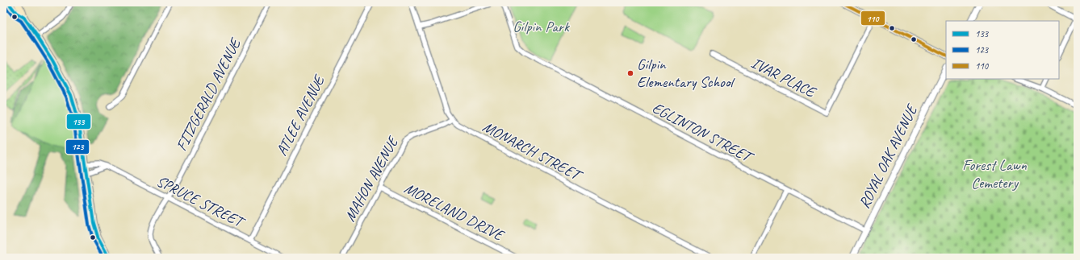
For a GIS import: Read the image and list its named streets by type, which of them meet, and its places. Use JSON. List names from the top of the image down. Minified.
{"streets":{"street":["IVAR PLACE","FITZGERALD AVENUE","ATLEE AVENUE","EGLINTON STREET","MONARCH STREET","ROYAL OAK AVENUE","MAHON AVENUE","SPRUCE STREET","MORELAND DRIVE"]},"crossings":[["FITZGERALD AVENUE","SPRUCE STREET"],["ATLEE AVENUE","SPRUCE STREET"],["EGLINTON STREET","ROYAL OAK AVENUE"],["MONARCH STREET","MAHON AVENUE"],["MAHON AVENUE","MORELAND DRIVE"]],"parks":["Gilpin Park","Forest Lawn Cemetery"],"places":["Gilpin Elementary School"],"lines":["transit line 133","transit line 110","transit line 123"],"legend":["133","123","110"]}
